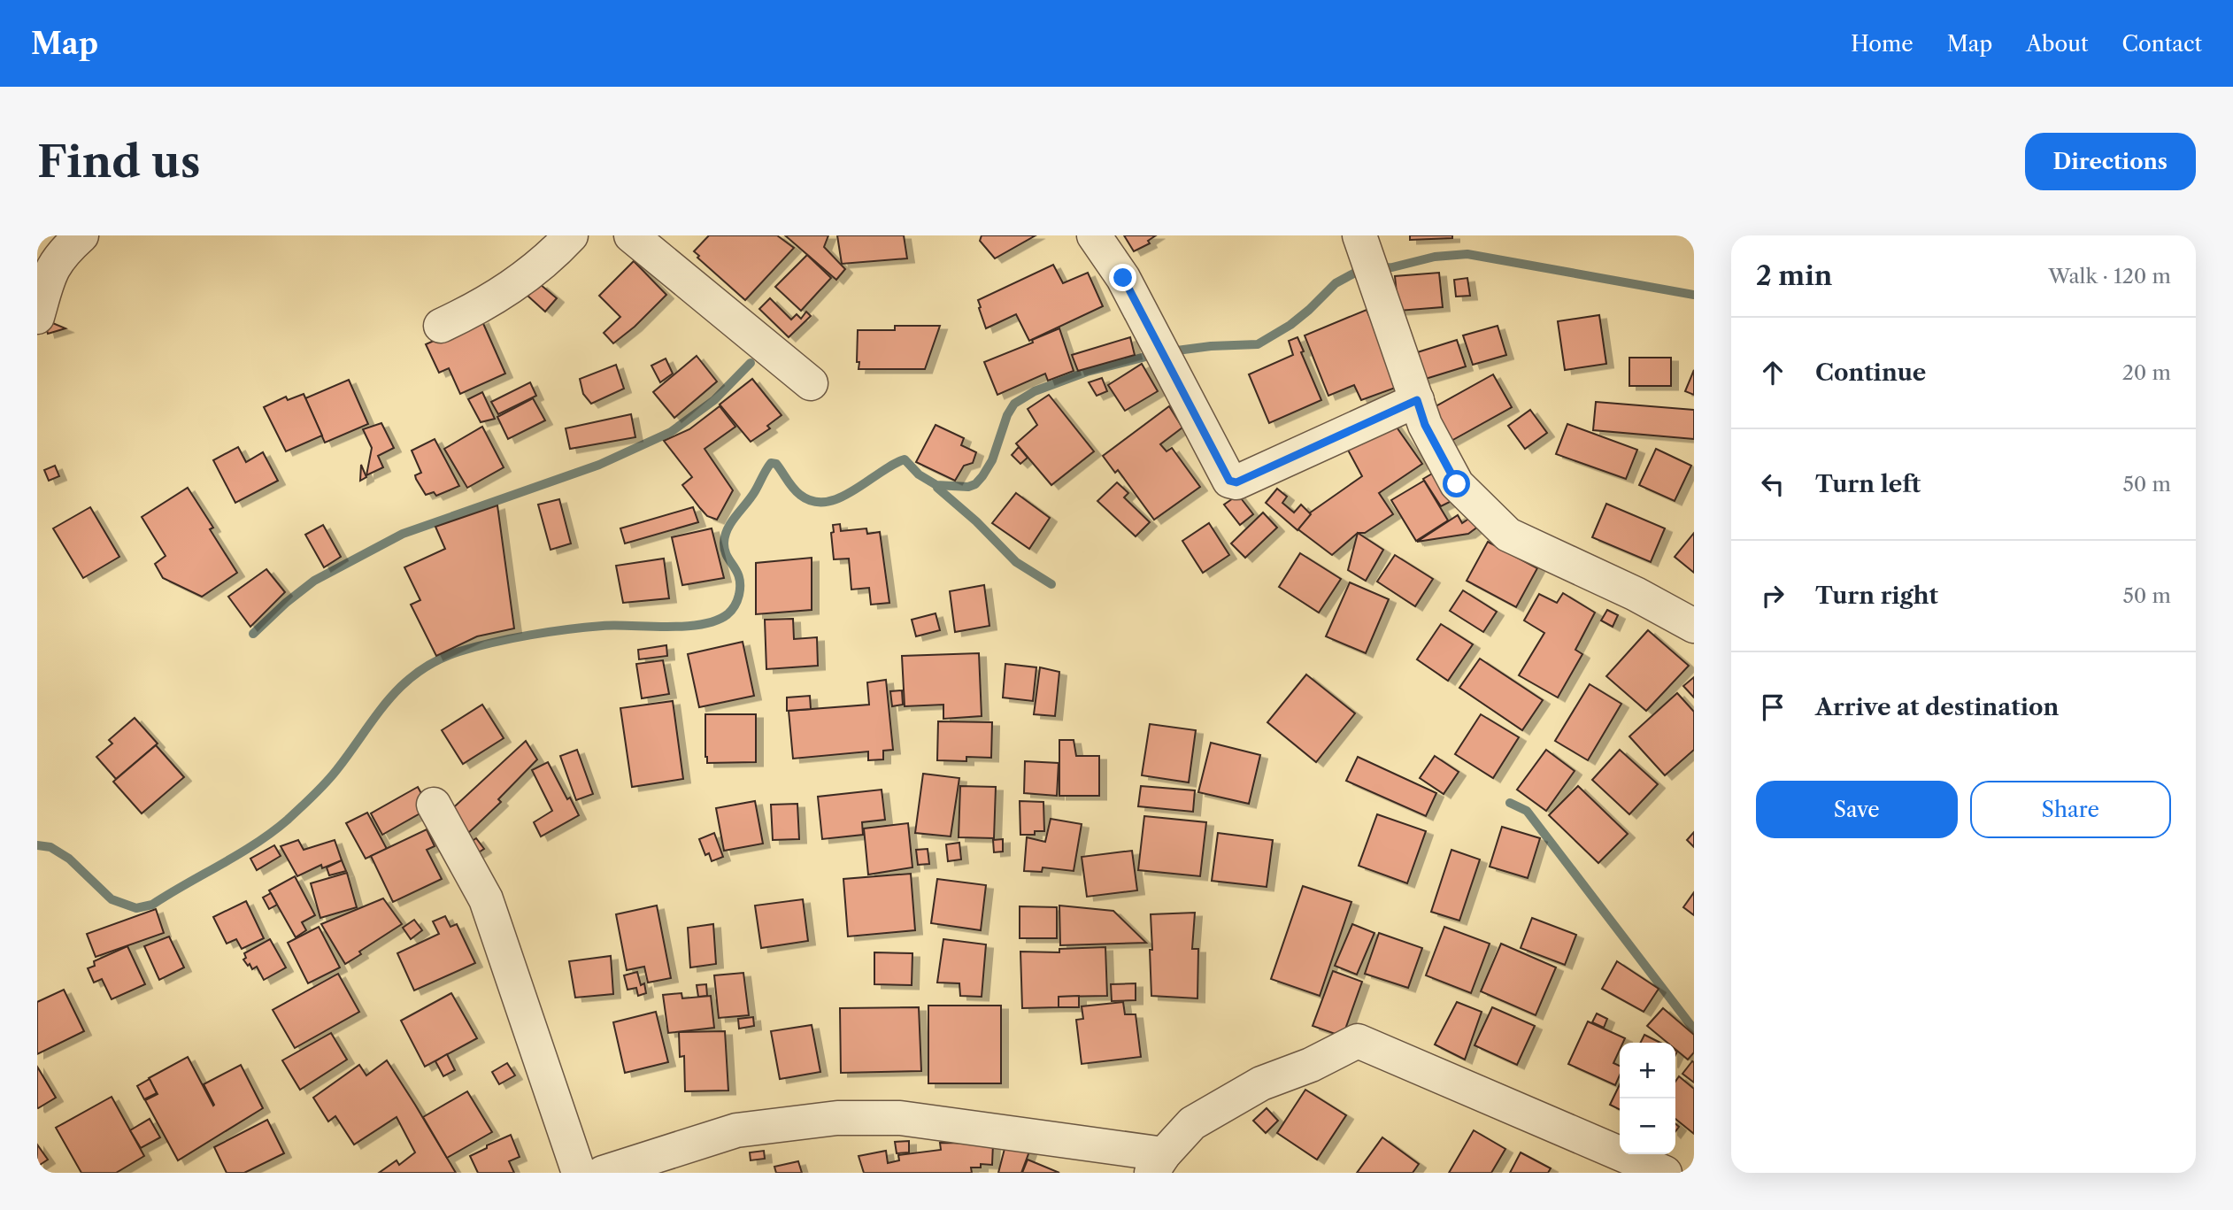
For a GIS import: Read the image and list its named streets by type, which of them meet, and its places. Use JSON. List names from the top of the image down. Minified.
{"page":{"header":"Map","nav":["Home","Map","About","Contact"],"buttons":["Directions",["Save","Share"]],"title":"Find us","heading":["2 min","Walk · 120 m"],"list":[["Continue","20 m"],["Turn left","50 m"],["Turn right","50 m"],"Arrive at destination"],"map_buttons":["+","−"]}}
